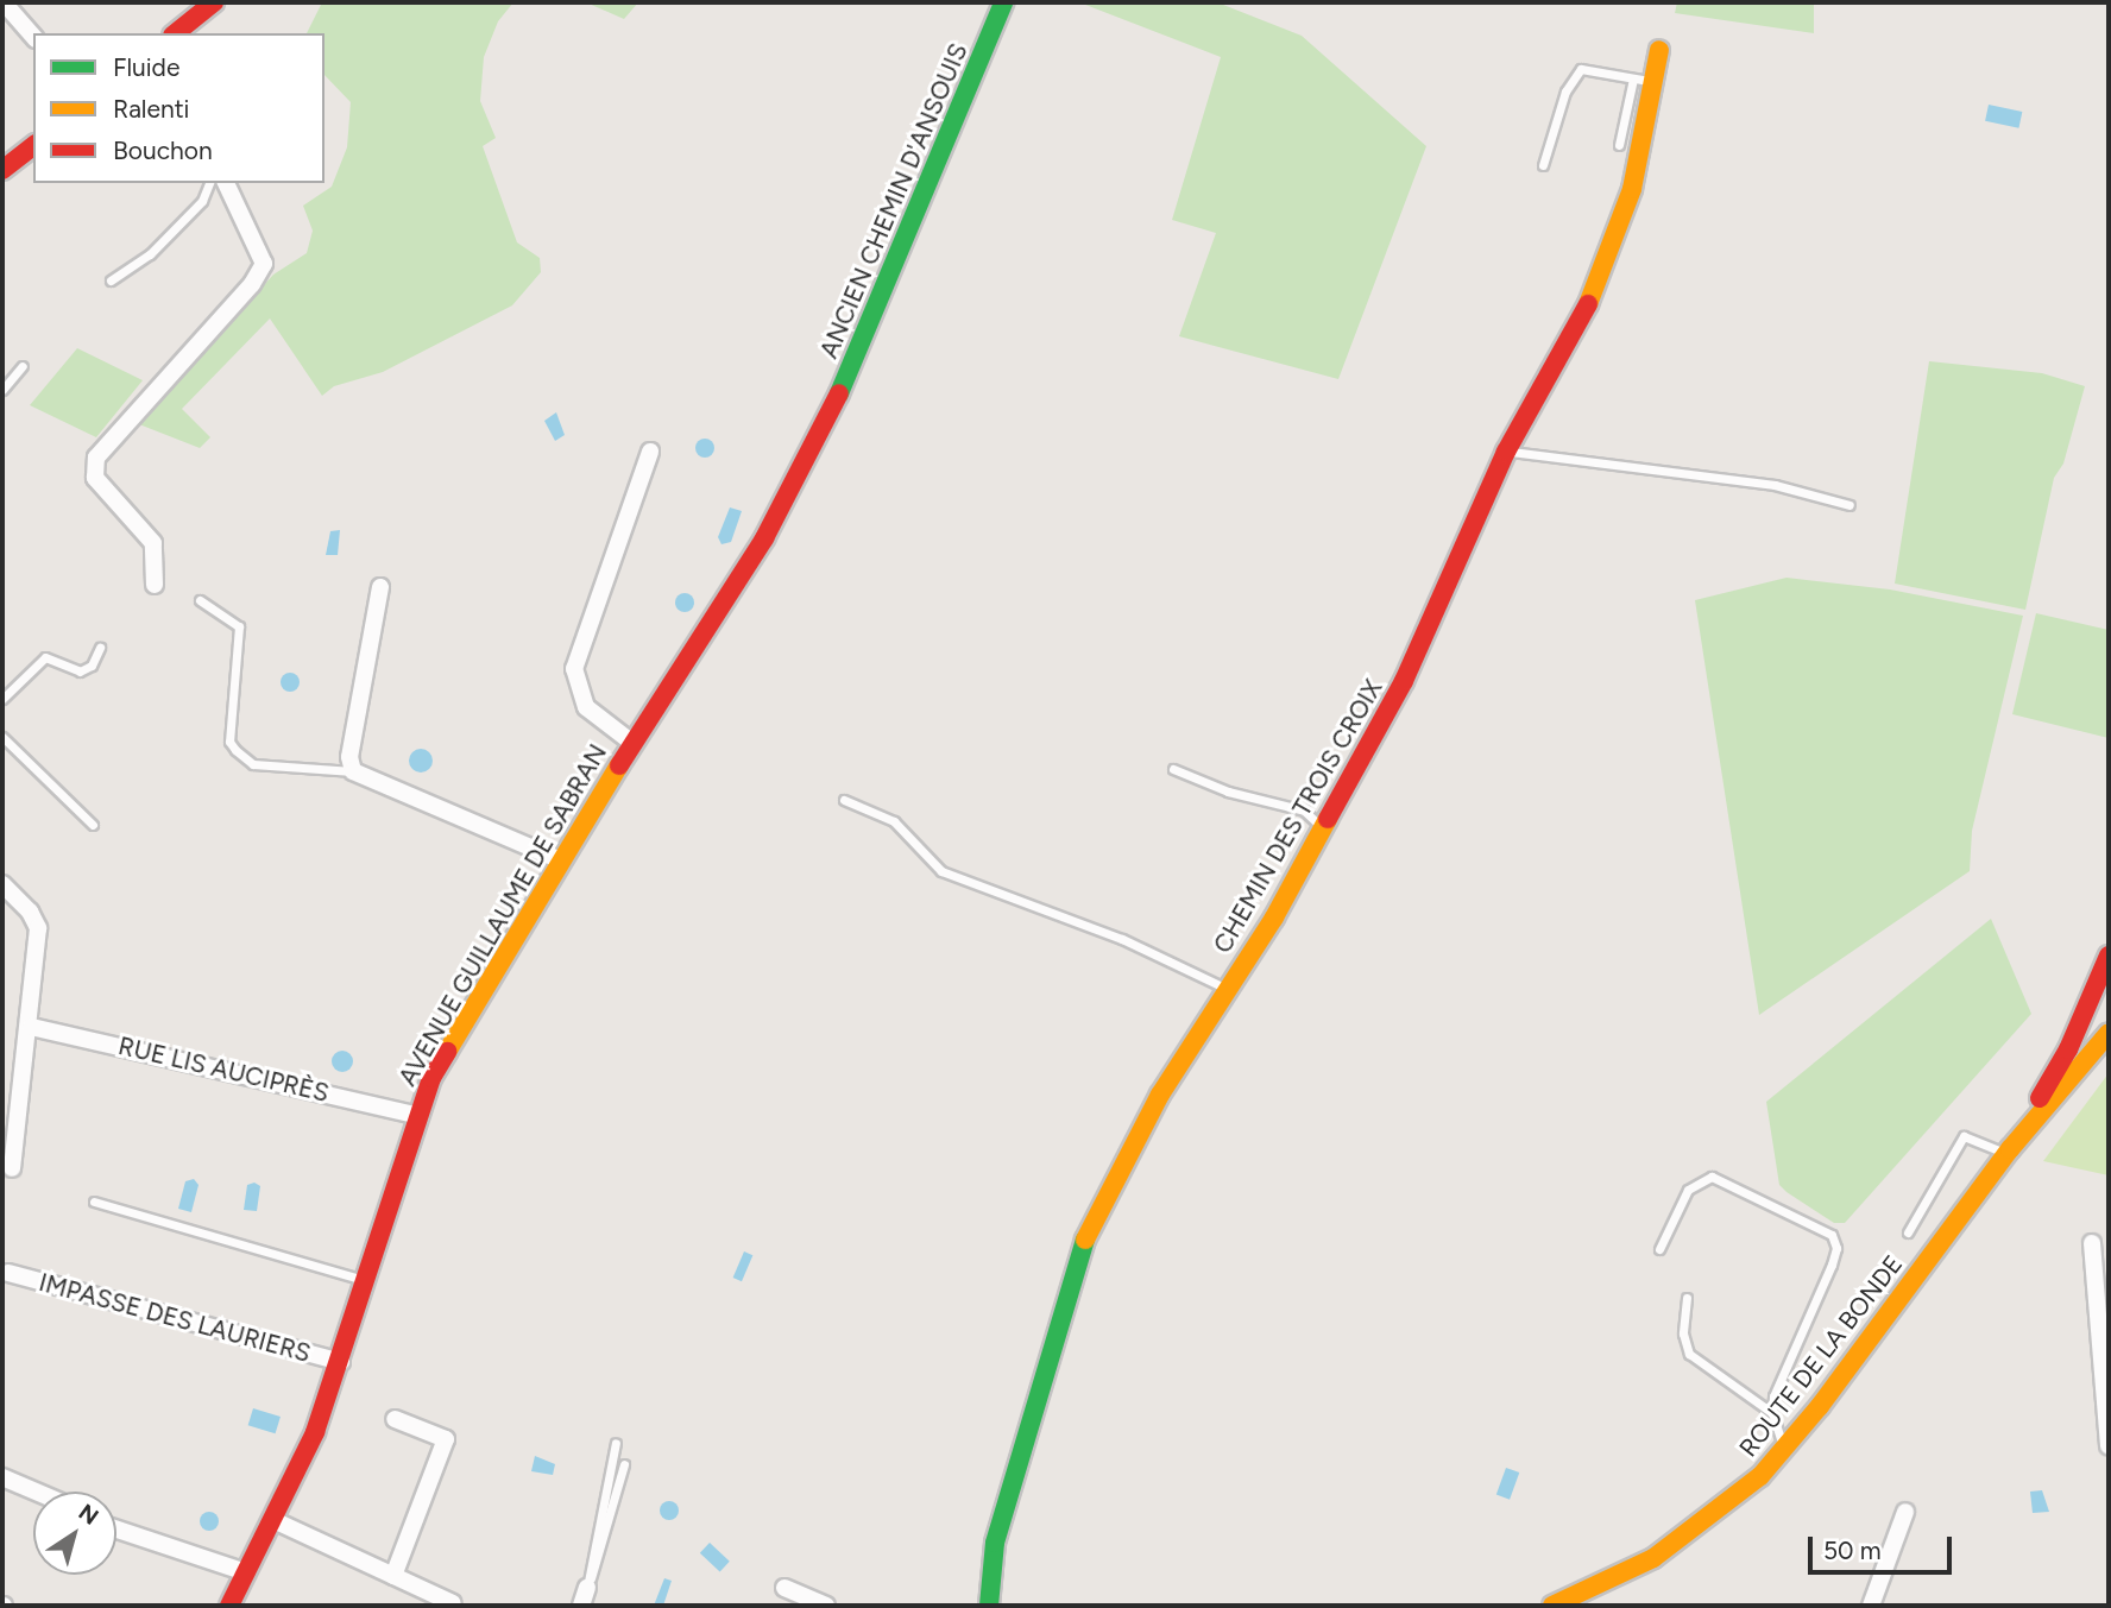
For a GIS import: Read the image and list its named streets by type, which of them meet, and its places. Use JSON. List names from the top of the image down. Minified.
{"streets":{"street":["ANCIEN CHEMIN D'ANSOUIS","CHEMIN DES TROIS CROIX","AVENUE GUILLAUME DE SABRAN","RUE LIS AUCIPRÈS","IMPASSE DES LAURIERS","ROUTE DE LA BONDE"]},"crossings":[["ANCIEN CHEMIN D'ANSOUIS","AVENUE GUILLAUME DE SABRAN"],["AVENUE GUILLAUME DE SABRAN","RUE LIS AUCIPRÈS"],["AVENUE GUILLAUME DE SABRAN","IMPASSE DES LAURIERS"]],"legend":["Fluide","Ralenti","Bouchon"],"scale_bar":"50 m","north":"top right"}
